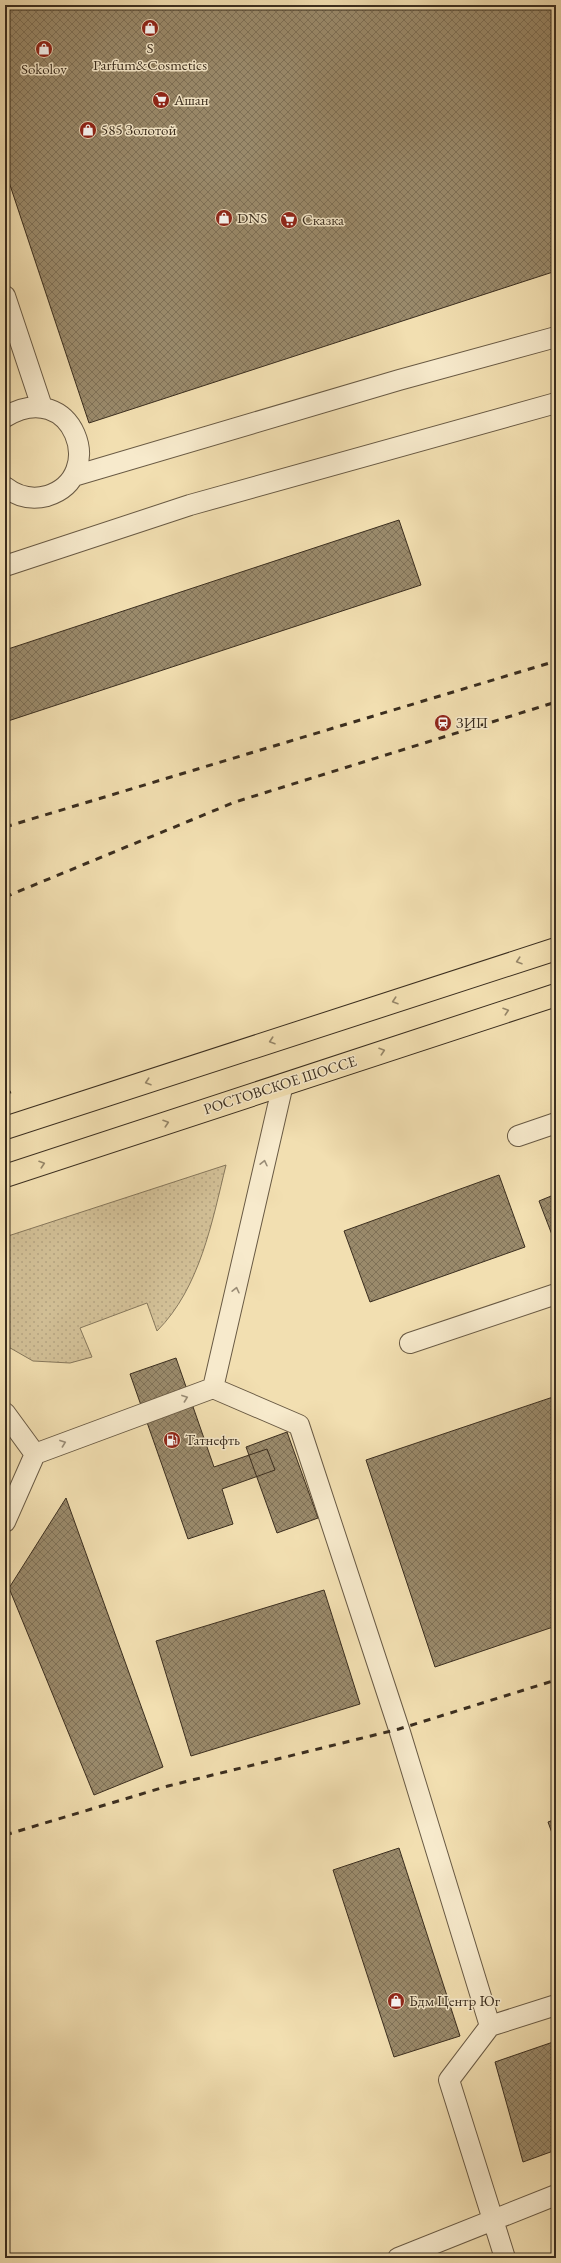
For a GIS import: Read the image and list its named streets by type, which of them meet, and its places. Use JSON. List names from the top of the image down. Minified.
{"streets":{"main road":["РОСТОВСКОЕ ШОССЕ"]},"places":{"shop":["S Parfum&Cosmetics","Sokolov","585 Золотой","DNS","Бдм Центр Юг"],"supermarket":["Ашан","Сказка"],"station":["ЗИП"],"fuel station":["Татнефть"]}}
